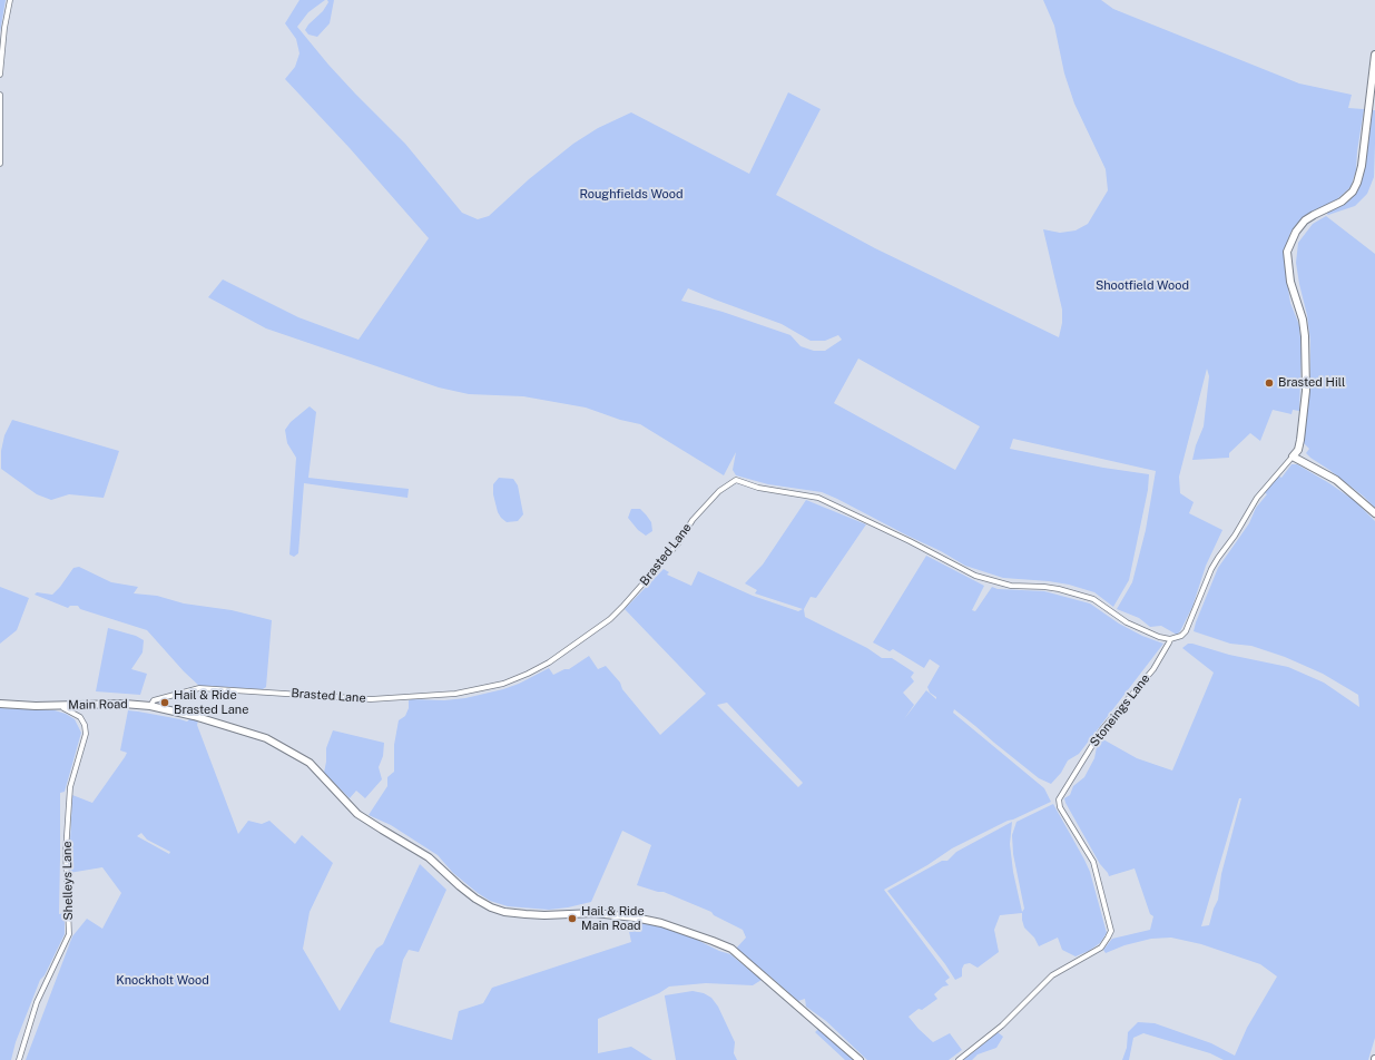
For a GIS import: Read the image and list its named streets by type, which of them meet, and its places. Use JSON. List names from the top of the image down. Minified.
{"streets":{"street":["Brasted Lane","Main Road","Stoneings Lane","Shelleys Lane"]},"crossings":[["Brasted Lane","Main Road"],["Brasted Lane","Stoneings Lane"],["Main Road","Shelleys Lane"]],"parks":["Roughfields Wood","Shootfield Wood","Knockholt Wood"],"places":["Brasted Hill","Hail & Ride Brasted Lane","Hail & Ride Main Road"]}
